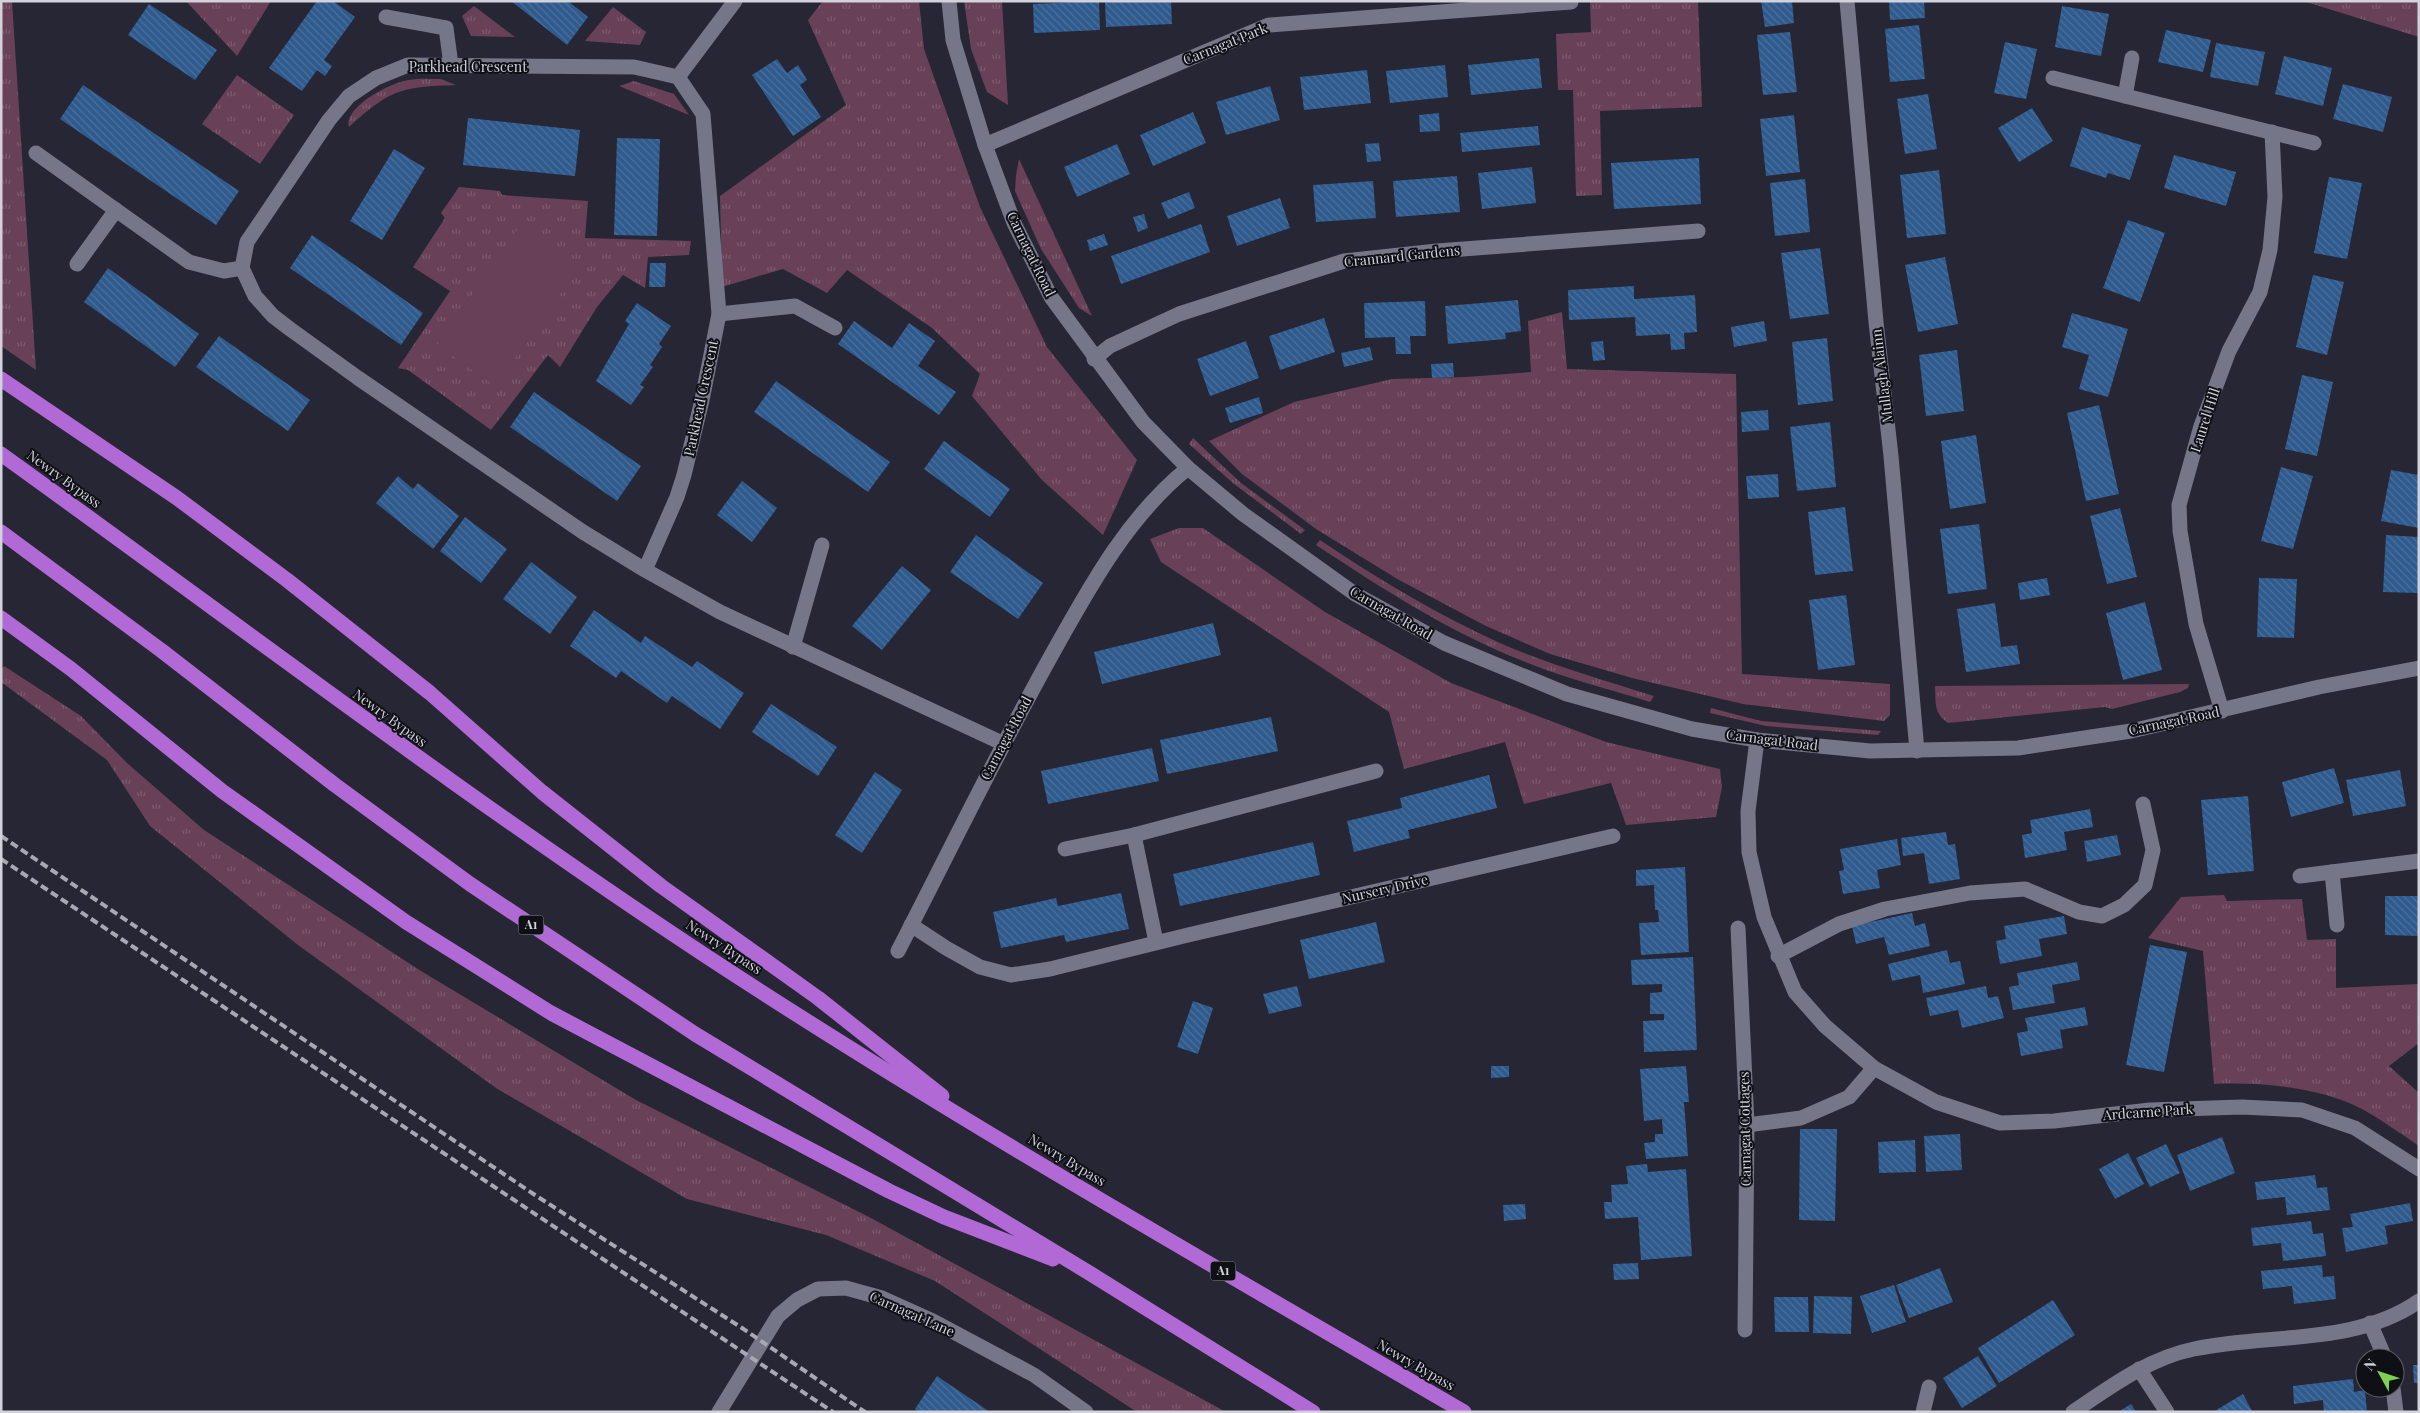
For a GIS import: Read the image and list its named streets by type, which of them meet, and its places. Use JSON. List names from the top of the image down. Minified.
{"streets":{"highway":["Newry Bypass","A1"],"street":["Carnagat Park","Parkhead Crescent","Carnagat Road","Crannard Gardens","Mullagh Alainn","Laurel Hill","Nursery Drive","Ardcarne Park","Carnagat Cottages","Carnagat Lane"]},"crossings":[["Carnagat Park","Carnagat Road"],["Carnagat Road","Crannard Gardens"],["Carnagat Road","Mullagh Alainn"],["Carnagat Road","Laurel Hill"],["Carnagat Road","Nursery Drive"],["Carnagat Road","Ardcarne Park"]],"north":"top left"}
